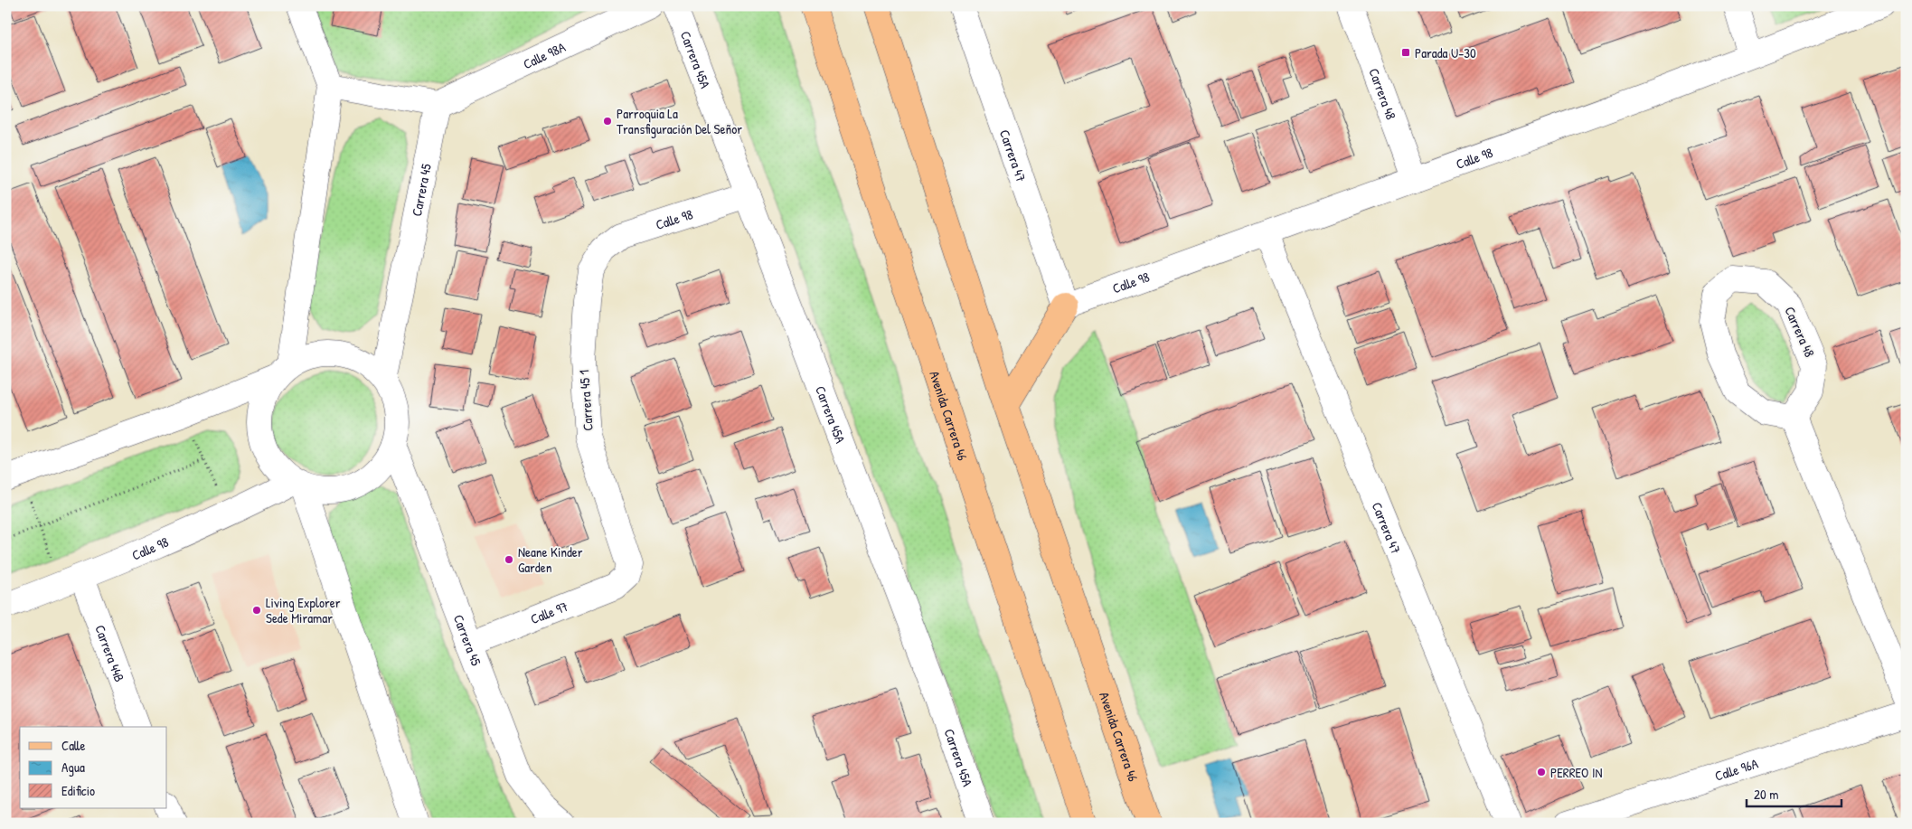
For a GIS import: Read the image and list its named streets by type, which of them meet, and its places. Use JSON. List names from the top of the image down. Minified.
{"streets":{"main road":["Avenida Carrera 46"],"street":["Calle 98A","Carrera 45A","Carrera 48","Carrera 47","Calle 98","Carrera 45","Carrera 45 1","Calle 97","Carrera 44B","Calle 96A"]},"crossings":[["Calle 98A","Carrera 45"],["Carrera 45A","Calle 98"],["Carrera 48","Calle 98"],["Carrera 47","Calle 98"],["Calle 98","Carrera 45"],["Calle 98","Carrera 45 1"],["Calle 98","Carrera 44B"],["Carrera 45","Calle 97"],["Carrera 45 1","Calle 97"]],"places":{"transit":["Parada U-30"],"other":["Parroquia La Transfiguración Del Señor","Neane Kinder Garden","Living Explorer Sede Miramar","PERREO IN"]},"legend":["Calle","Agua","Edificio"],"scale_bar":"20 m"}
